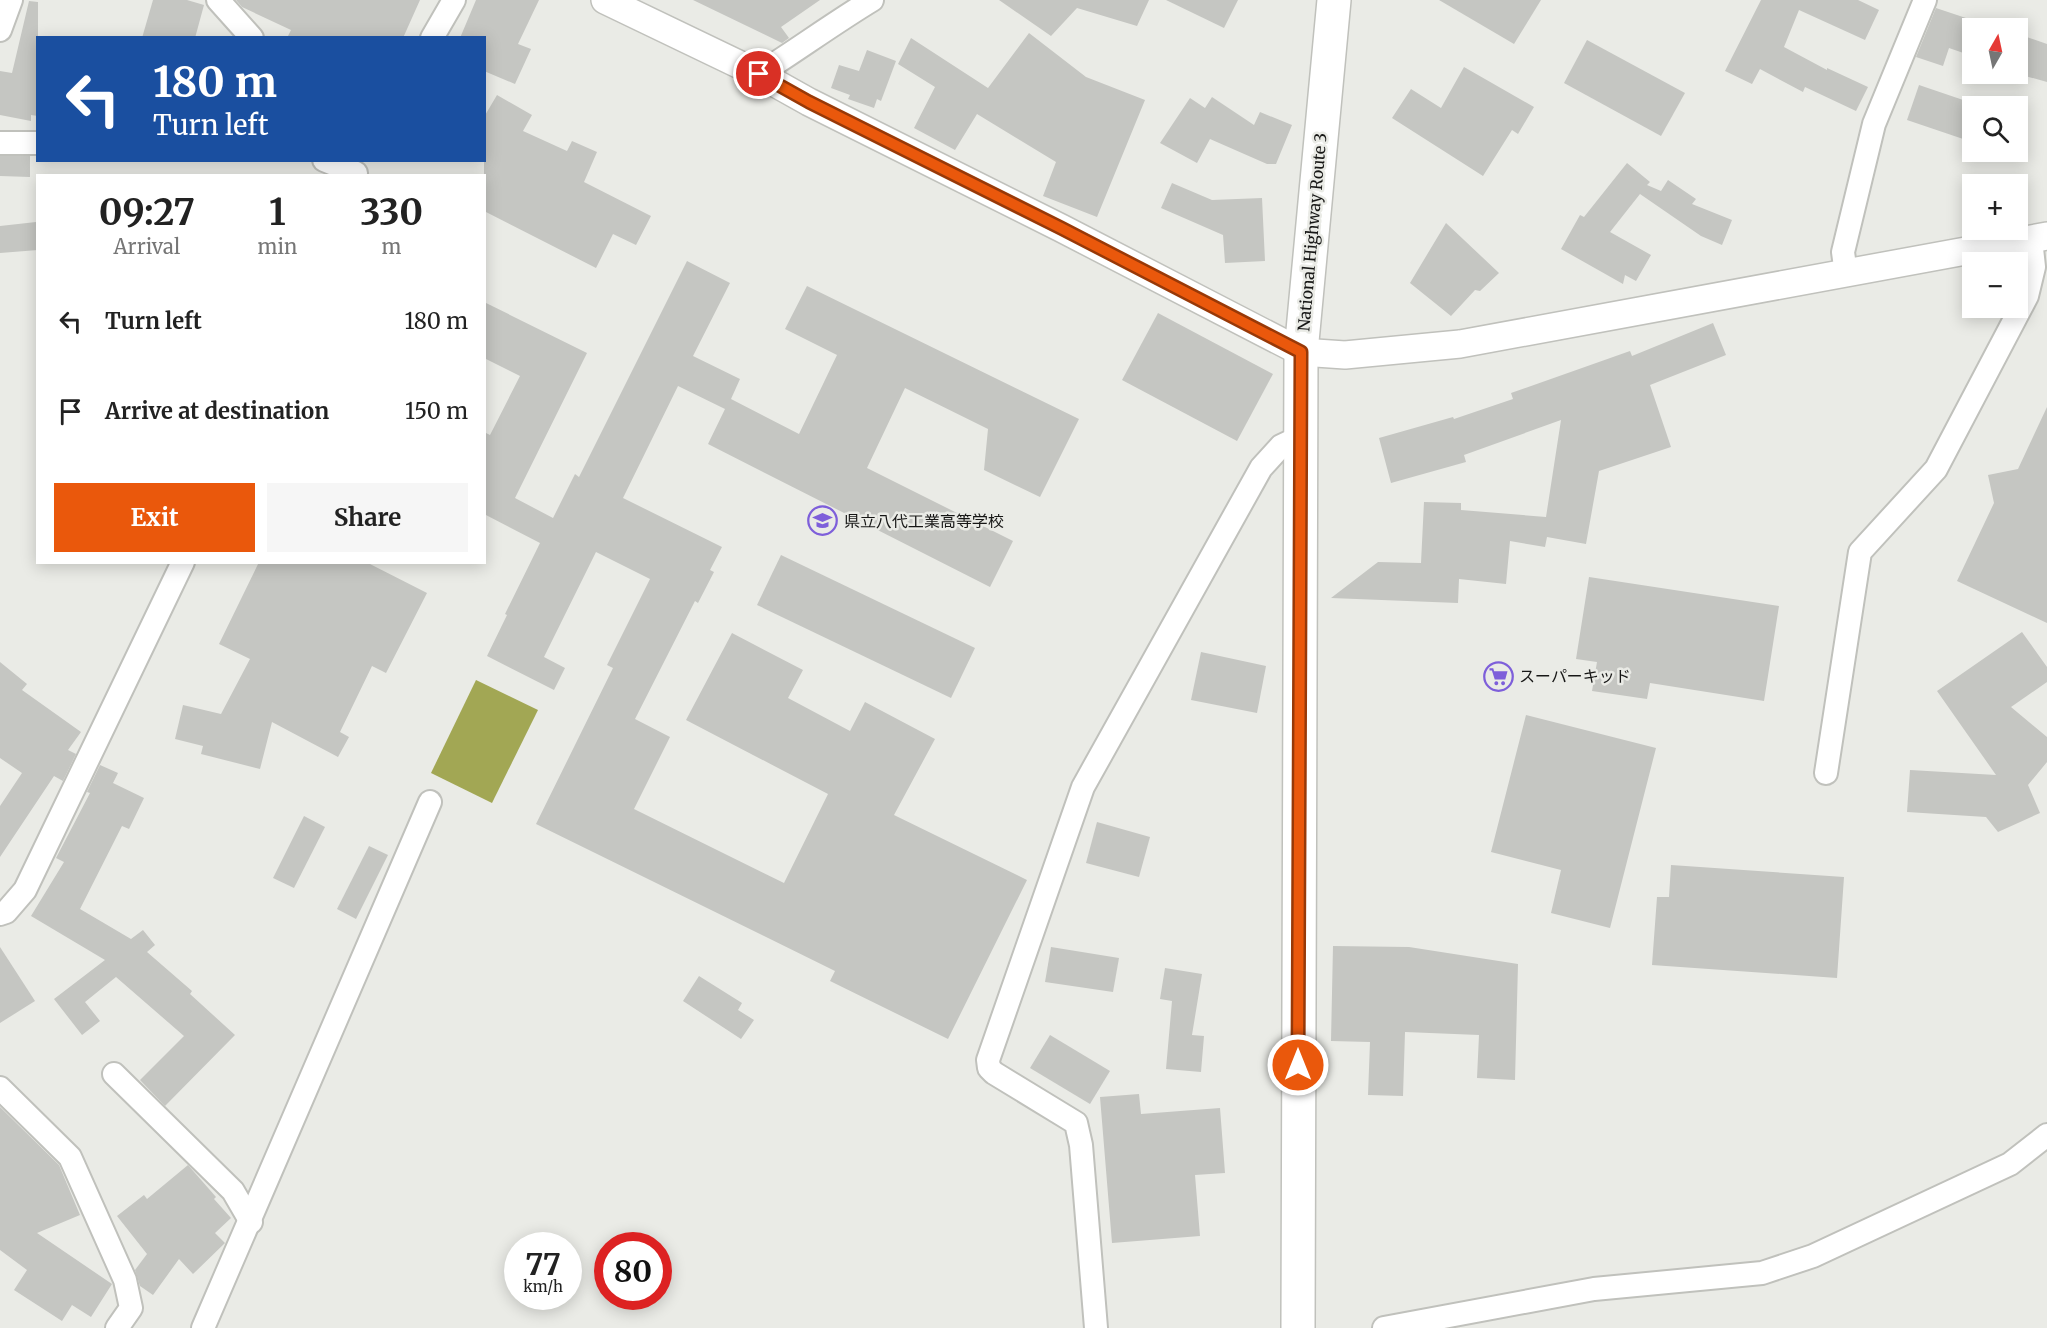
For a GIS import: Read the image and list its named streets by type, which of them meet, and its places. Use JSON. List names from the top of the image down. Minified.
{"streets":{"highway":["National Highway Route 3"]},"places":{"school or university":["県立八代工業高等学校"],"supermarket":["スーパーキッド"]},"north":"top","page":{"map_buttons":["+","−"],"turn":["180 m","Turn left"],"eta":["09:27","Arrival","1","min","330","m"],"list":[{"name":"Turn left","value":"180 m"},{"name":"Arrive at destination","value":"150 m"}],"buttons":["Exit","Share"],"speed":"77 km/h","limit":"80"}}
